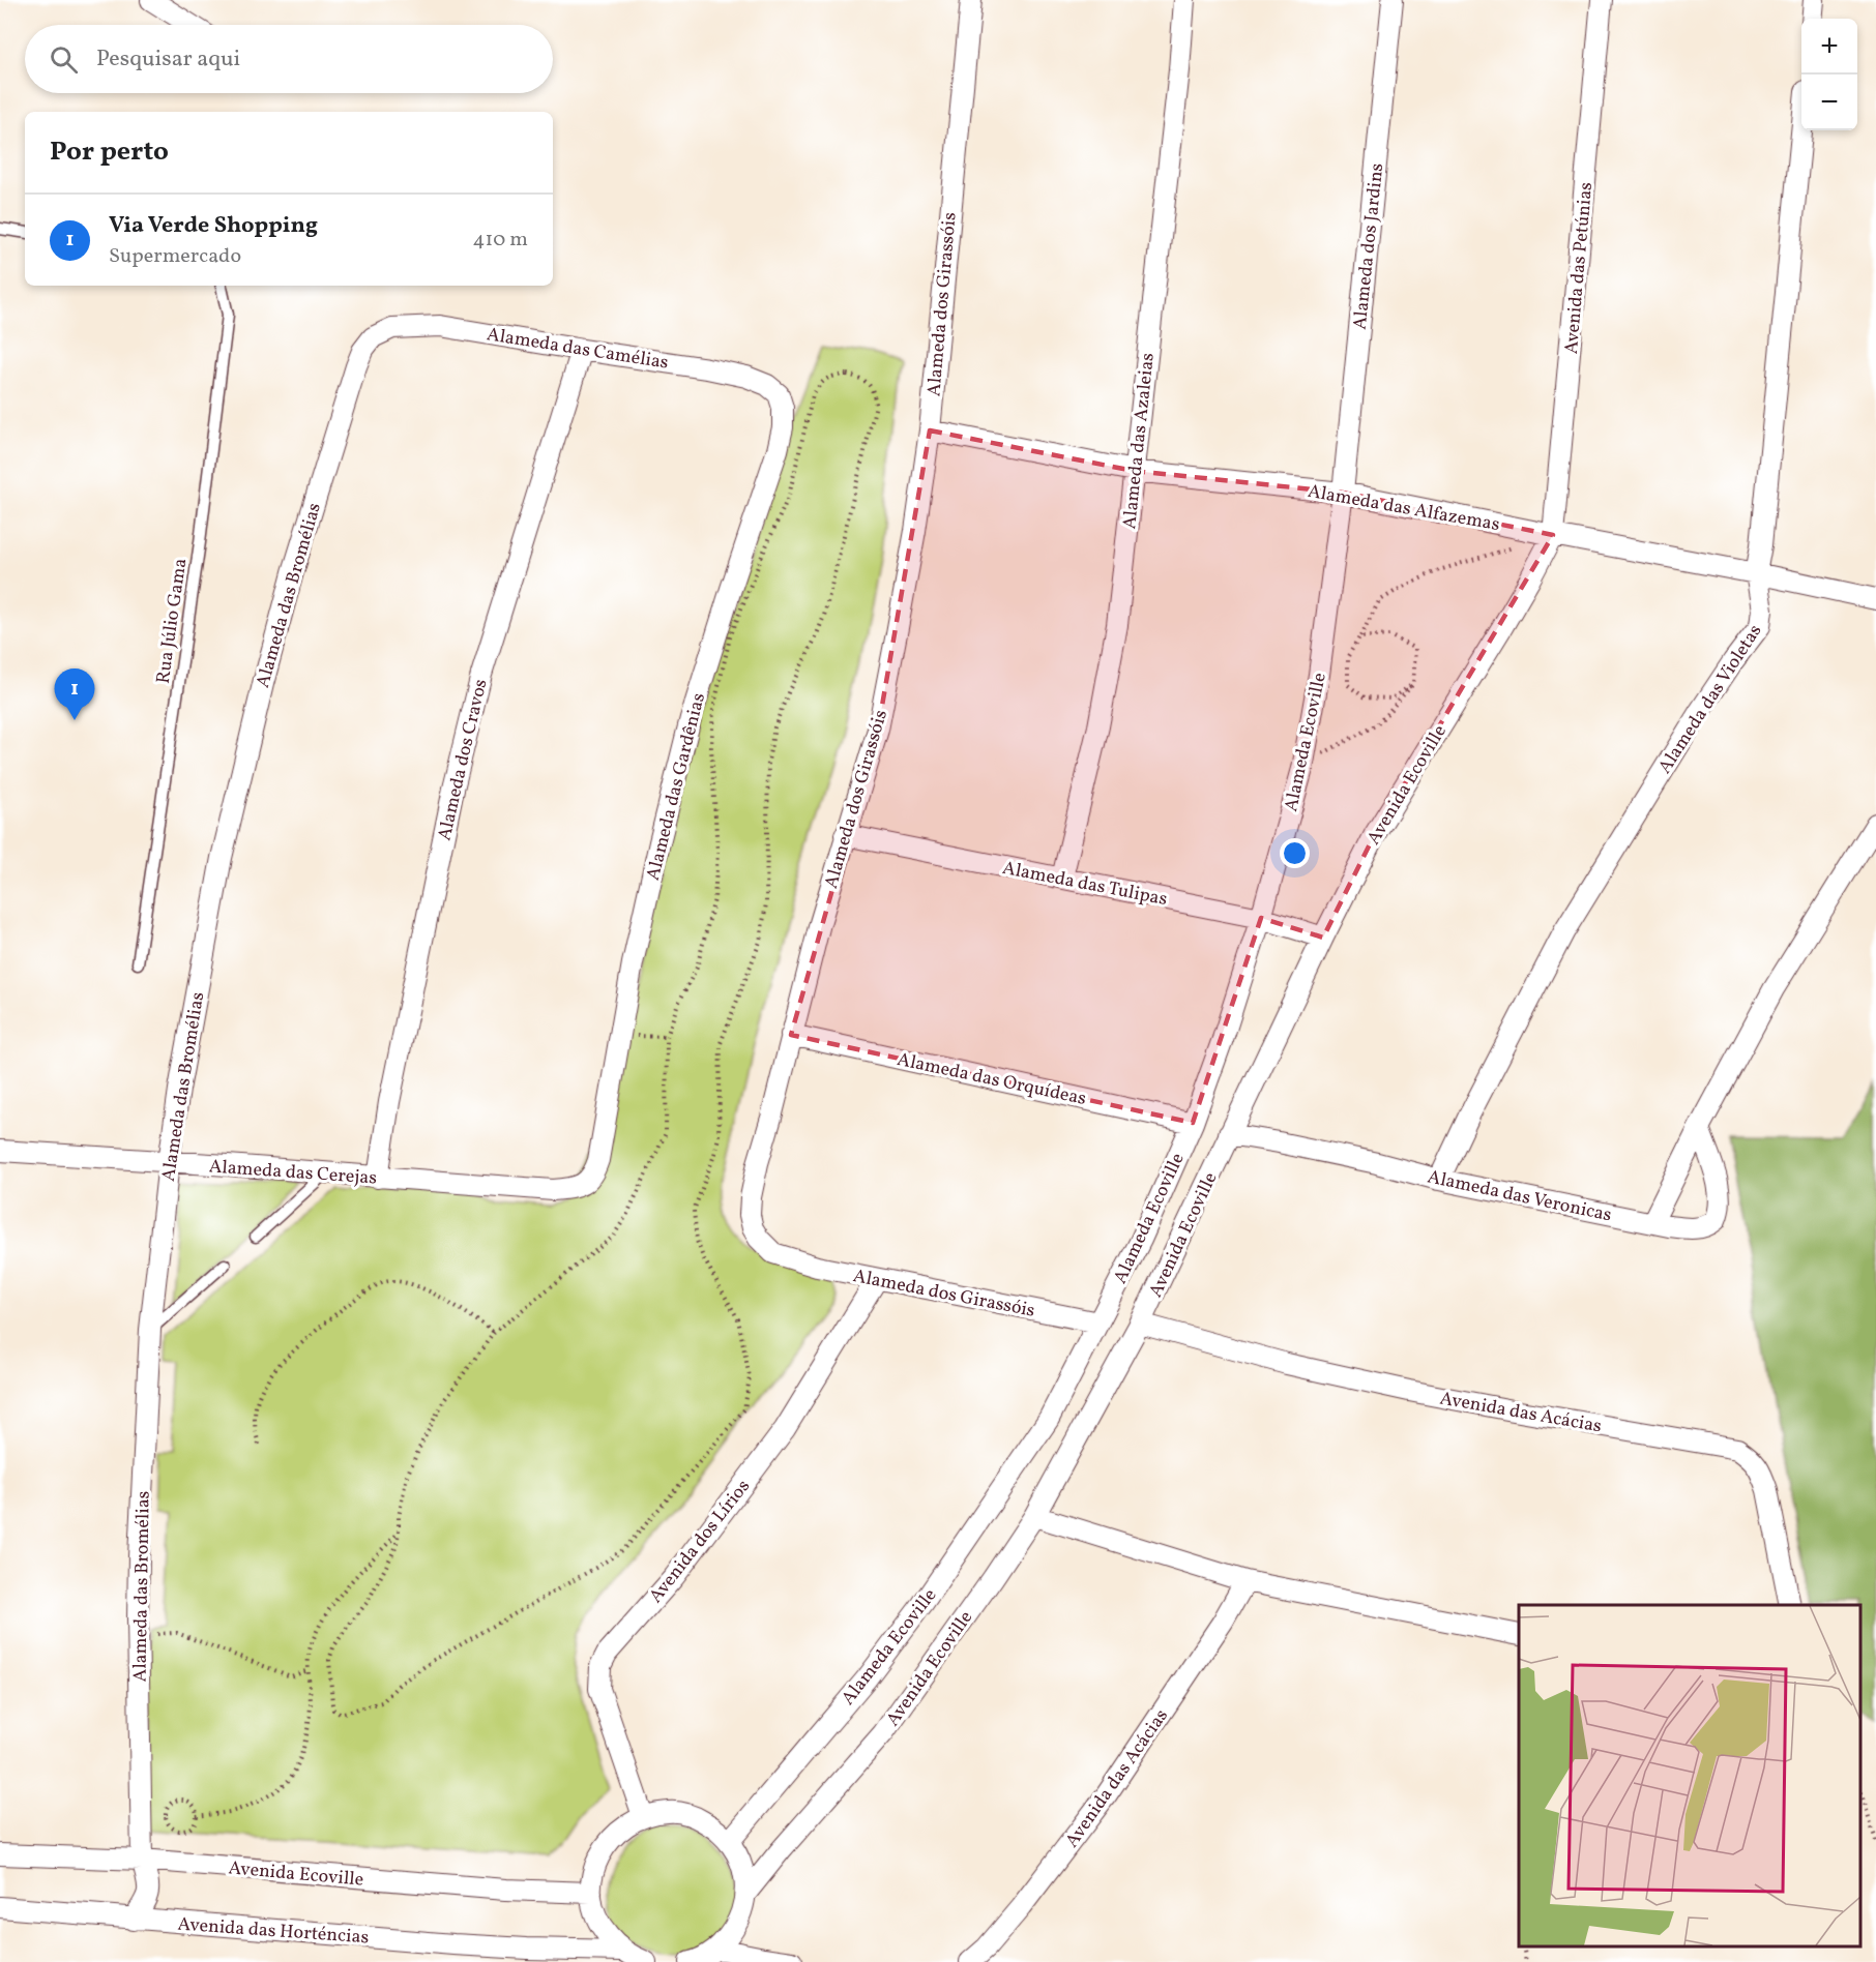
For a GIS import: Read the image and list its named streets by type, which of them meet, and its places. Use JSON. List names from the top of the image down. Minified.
{"streets":{"street":["Alameda dos Jardins","Avenida das Petúnias","Alameda dos Girassóis","Alameda das Camélias","Alameda das Azaleias","Alameda das Alfazemas","Alameda das Bromélias","Alameda das Violetas","Alameda Ecoville","Alameda dos Cravos","Avenida Ecoville","Alameda das Gardênias","Alameda das Tulipas","Alameda das Orquídeas","Alameda das Cerejas","Alameda das Veronicas","Avenida das Acácias","Avenida dos Lírios","Avenida das Horténcias"],"lane":["Rua Júlio Gama"]},"crossings":[["Alameda dos Jardins","Alameda das Alfazemas"],["Alameda dos Jardins","Alameda Ecoville"],["Avenida das Petúnias","Alameda das Alfazemas"],["Avenida das Petúnias","Avenida Ecoville"],["Alameda dos Girassóis","Alameda das Alfazemas"],["Alameda dos Girassóis","Alameda Ecoville"],["Alameda dos Girassóis","Alameda das Tulipas"],["Alameda dos Girassóis","Alameda das Orquídeas"],["Alameda dos Girassóis","Avenida dos Lírios"],["Alameda das Camélias","Alameda das Bromélias"],["Alameda das Camélias","Alameda dos Cravos"],["Alameda das Camélias","Alameda das Gardênias"],["Alameda das Azaleias","Alameda das Alfazemas"],["Alameda das Azaleias","Alameda das Tulipas"],["Alameda das Alfazemas","Alameda das Violetas"],["Alameda das Alfazemas","Alameda Ecoville"],["Alameda das Alfazemas","Avenida Ecoville"],["Alameda das Bromélias","Avenida Ecoville"],["Alameda das Bromélias","Alameda das Cerejas"],["Alameda das Bromélias","Avenida das Horténcias"],["Alameda das Violetas","Alameda das Veronicas"],["Alameda Ecoville","Alameda das Tulipas"],["Alameda Ecoville","Alameda das Orquídeas"],["Alameda Ecoville","Avenida das Horténcias"],["Alameda dos Cravos","Alameda das Cerejas"],["Avenida Ecoville","Alameda das Tulipas"],["Avenida Ecoville","Alameda das Veronicas"],["Avenida Ecoville","Avenida das Acácias"],["Avenida Ecoville","Avenida das Horténcias"],["Alameda das Gardênias","Alameda das Cerejas"],["Avenida dos Lírios","Avenida das Horténcias"]],"page":{"map_buttons":["+","−"],"search":"Pesquisar aqui","heading":"Por perto","list":[{"mark":"1","name":"Via Verde Shopping","note":"Supermercado","value":"410 m"}],"pins":"1"}}
